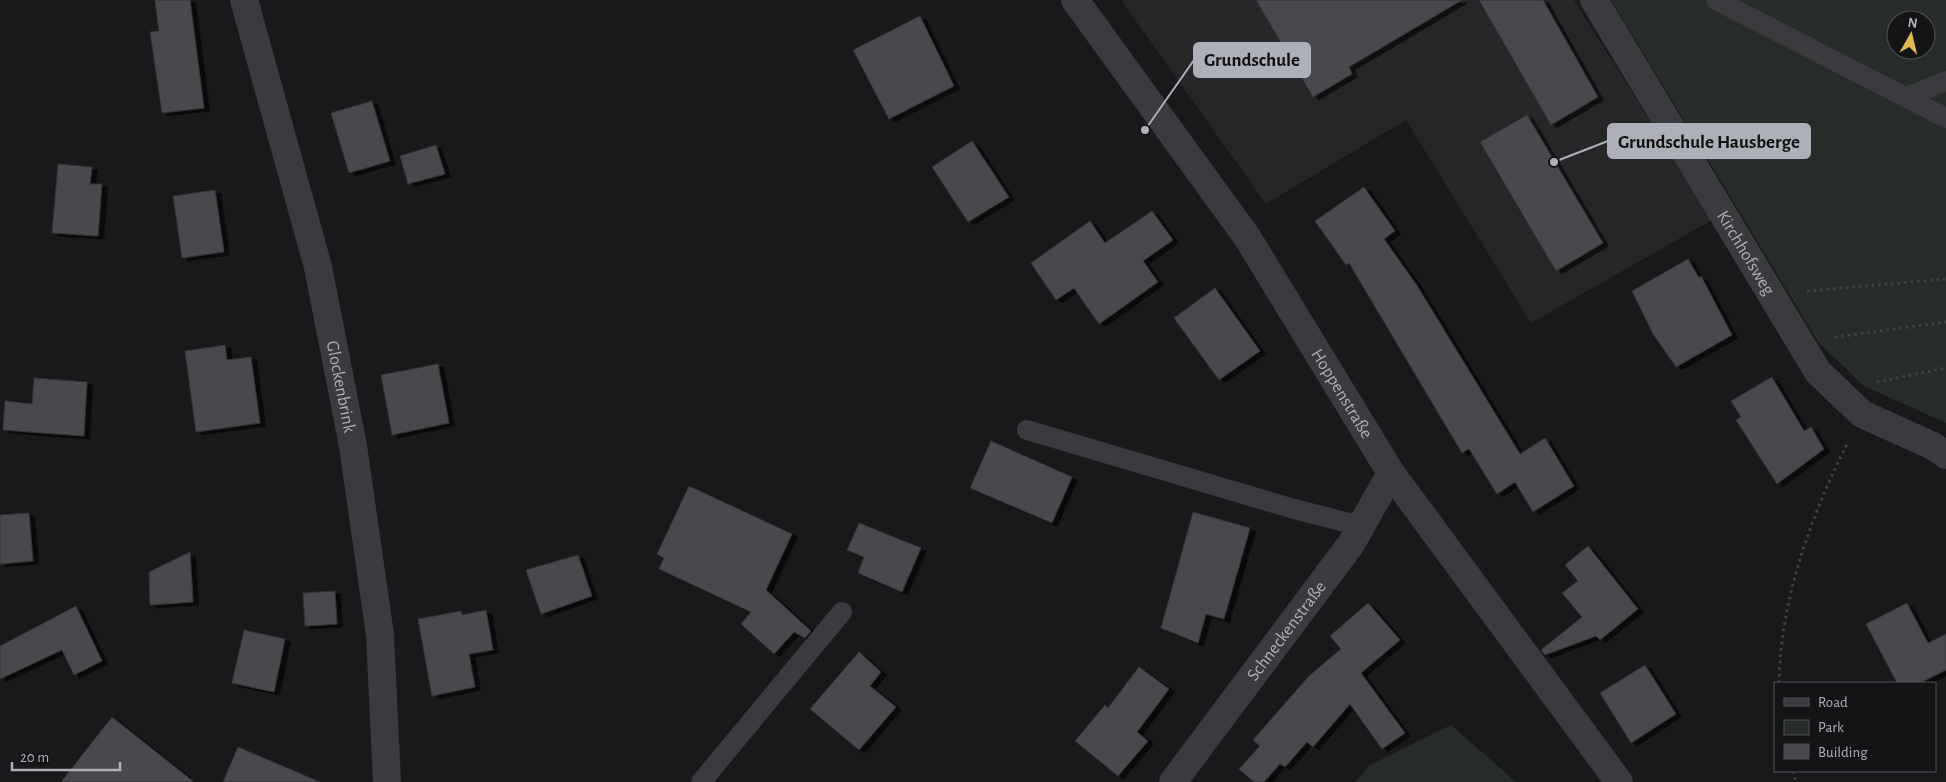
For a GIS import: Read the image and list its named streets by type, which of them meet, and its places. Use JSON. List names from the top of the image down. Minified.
{"streets":{"street":["Kirchhofsweg","Glockenbrink","Hoppenstraße","Schneckenstraße"]},"crossings":[["Hoppenstraße","Schneckenstraße"]],"places":["Grundschule","Grundschule Hausberge"],"legend":["Road","Park","Building"],"scale_bar":"20 m","north":"top"}
